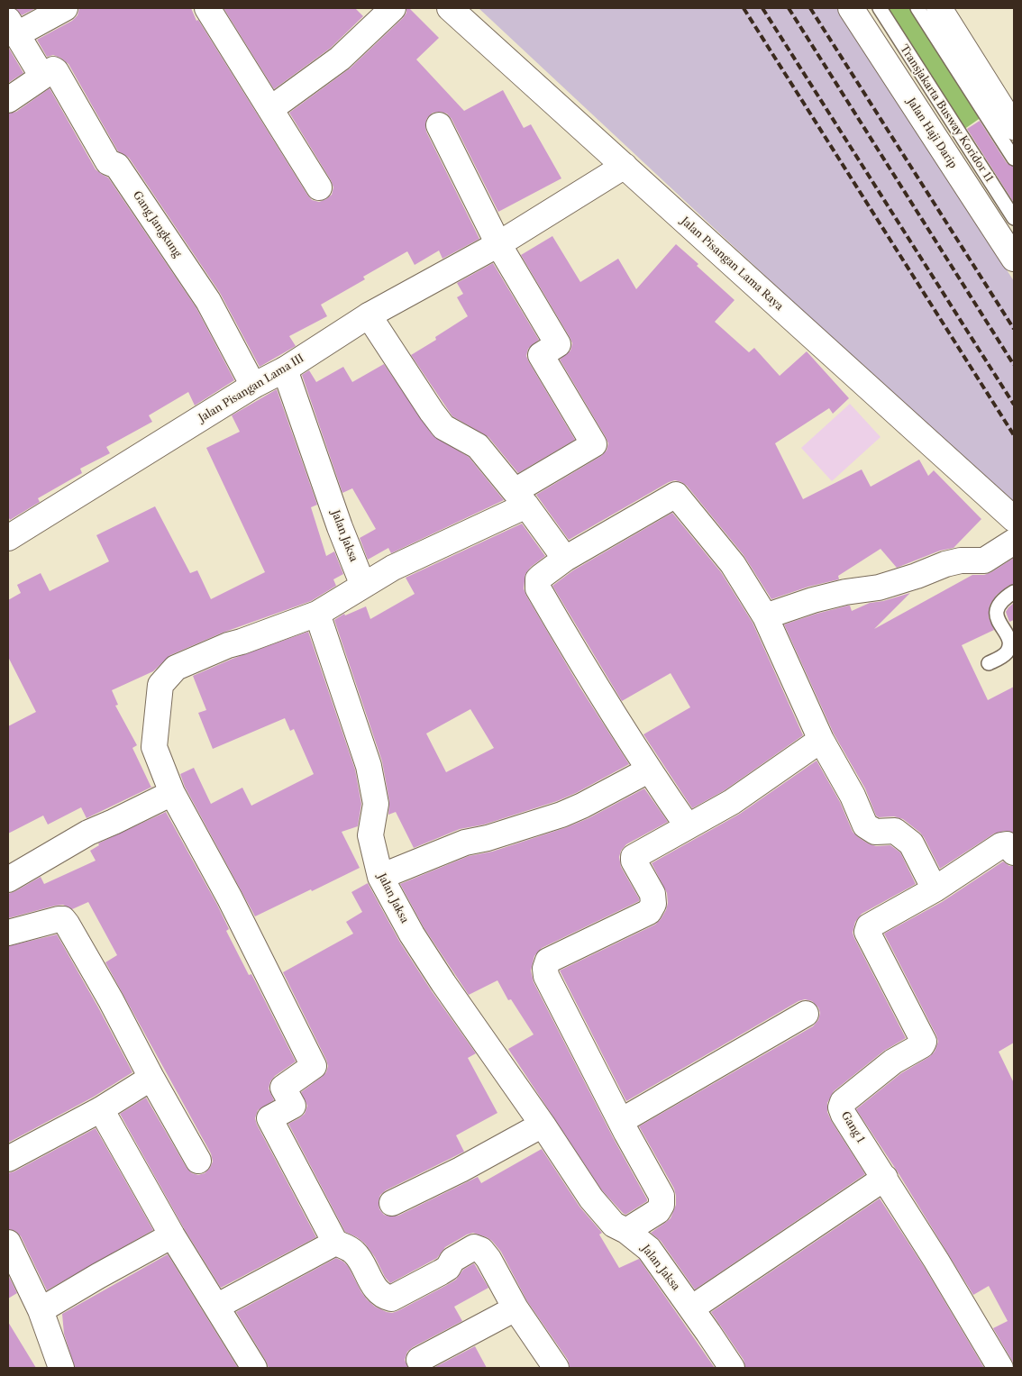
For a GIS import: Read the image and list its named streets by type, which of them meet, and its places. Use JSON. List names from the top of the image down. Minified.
{"streets":{"street":["Jalan Haji Darip","Gang Jangkung","Jalan Pisangan Lama Raya","Jalan Pisangan Lama III","Jalan Jaksa","Gang 1"],"lane":["Transjakarta Busway Koridor 11"]},"crossings":[["Gang Jangkung","Jalan Pisangan Lama III"],["Jalan Pisangan Lama Raya","Jalan Pisangan Lama III"],["Jalan Pisangan Lama III","Jalan Jaksa"]]}
